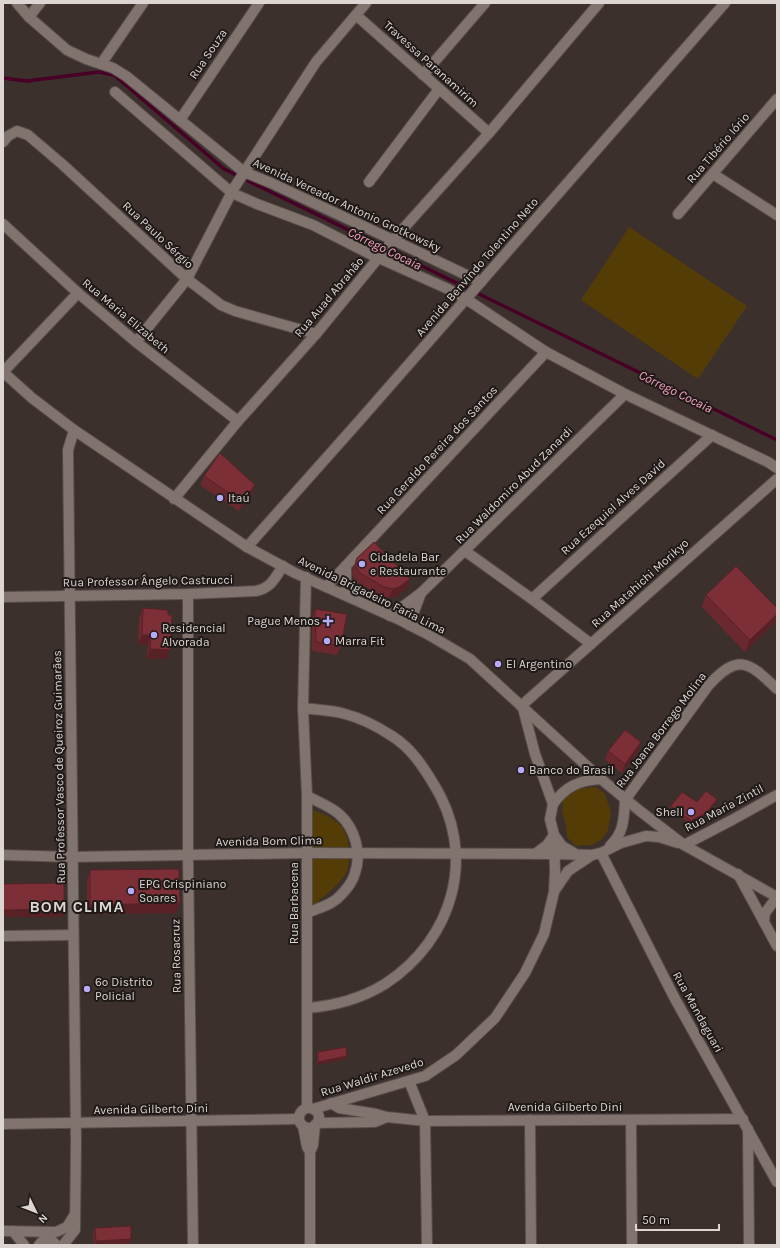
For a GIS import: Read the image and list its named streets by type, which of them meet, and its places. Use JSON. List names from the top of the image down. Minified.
{"streets":{"street":["Rua Souza","Travessa Paranamirim","Rua Tibério Iório","Avenida Vereador Antonio Grotkowsky","Rua Paulo Sérgio","Avenida Benvindo Tolentino Neto","Rua Auad Abrahão","Rua Maria Elizabeth","Rua Geraldo Pereira dos Santos","Rua Waldomiro Abud Zanardi","Rua Ezequiel Alves David","Rua Professor Ângelo Castrucci","Rua Matahichi Morikyo","Avenida Brigadeiro Faria Lima","Rua Joana Borrego Molina","Rua Professor Vasco de Queiroz Guimarães","Rua Maria Zintil","Avenida Bom Clima","Rua Barbacena","Rua Rosacruz","Rua Mandaguari","Rua Waldir Azevedo","Avenida Gilberto Dini"]},"crossings":[["Rua Souza","Avenida Vereador Antonio Grotkowsky"],["Travessa Paranamirim","Rua Auad Abrahão"],["Avenida Vereador Antonio Grotkowsky","Avenida Benvindo Tolentino Neto"],["Avenida Vereador Antonio Grotkowsky","Rua Auad Abrahão"],["Rua Paulo Sérgio","Rua Auad Abrahão"],["Avenida Benvindo Tolentino Neto","Avenida Brigadeiro Faria Lima"],["Rua Auad Abrahão","Rua Maria Elizabeth"],["Rua Auad Abrahão","Avenida Brigadeiro Faria Lima"],["Rua Geraldo Pereira dos Santos","Avenida Brigadeiro Faria Lima"],["Rua Waldomiro Abud Zanardi","Avenida Brigadeiro Faria Lima"],["Rua Professor Ângelo Castrucci","Avenida Brigadeiro Faria Lima"],["Rua Professor Ângelo Castrucci","Rua Professor Vasco de Queiroz Guimarães"],["Rua Professor Ângelo Castrucci","Rua Rosacruz"],["Rua Matahichi Morikyo","Avenida Brigadeiro Faria Lima"],["Rua Matahichi Morikyo","Rua Waldir Azevedo"],["Avenida Brigadeiro Faria Lima","Rua Joana Borrego Molina"],["Avenida Brigadeiro Faria Lima","Rua Professor Vasco de Queiroz Guimarães"],["Avenida Brigadeiro Faria Lima","Rua Maria Zintil"],["Avenida Brigadeiro Faria Lima","Avenida Bom Clima"],["Avenida Brigadeiro Faria Lima","Rua Barbacena"],["Avenida Brigadeiro Faria Lima","Rua Mandaguari"],["Avenida Brigadeiro Faria Lima","Rua Waldir Azevedo"],["Rua Joana Borrego Molina","Avenida Bom Clima"],["Rua Joana Borrego Molina","Rua Mandaguari"],["Rua Joana Borrego Molina","Rua Waldir Azevedo"],["Rua Professor Vasco de Queiroz Guimarães","Avenida Bom Clima"],["Rua Professor Vasco de Queiroz Guimarães","Avenida Gilberto Dini"],["Rua Maria Zintil","Avenida Bom Clima"],["Avenida Bom Clima","Rua Barbacena"],["Avenida Bom Clima","Rua Rosacruz"],["Avenida Bom Clima","Rua Mandaguari"],["Avenida Bom Clima","Rua Waldir Azevedo"],["Rua Barbacena","Rua Waldir Azevedo"],["Rua Barbacena","Avenida Gilberto Dini"],["Rua Rosacruz","Avenida Gilberto Dini"],["Rua Mandaguari","Rua Waldir Azevedo"],["Rua Mandaguari","Avenida Gilberto Dini"],["Rua Waldir Azevedo","Avenida Gilberto Dini"]],"districts":["BOM CLIMA"],"water":["Córrego Cocaia"],"places":{"other":["Itaú","Cidadela Bar e Restaurante","Residencial Alvorada","Marra Fit","El Argentino","Banco do Brasil","Shell","EPG Crispiniano Soares","6º Distrito Policial"],"health":["Pague Menos"]},"scale_bar":"50 m","north":"bottom right"}
